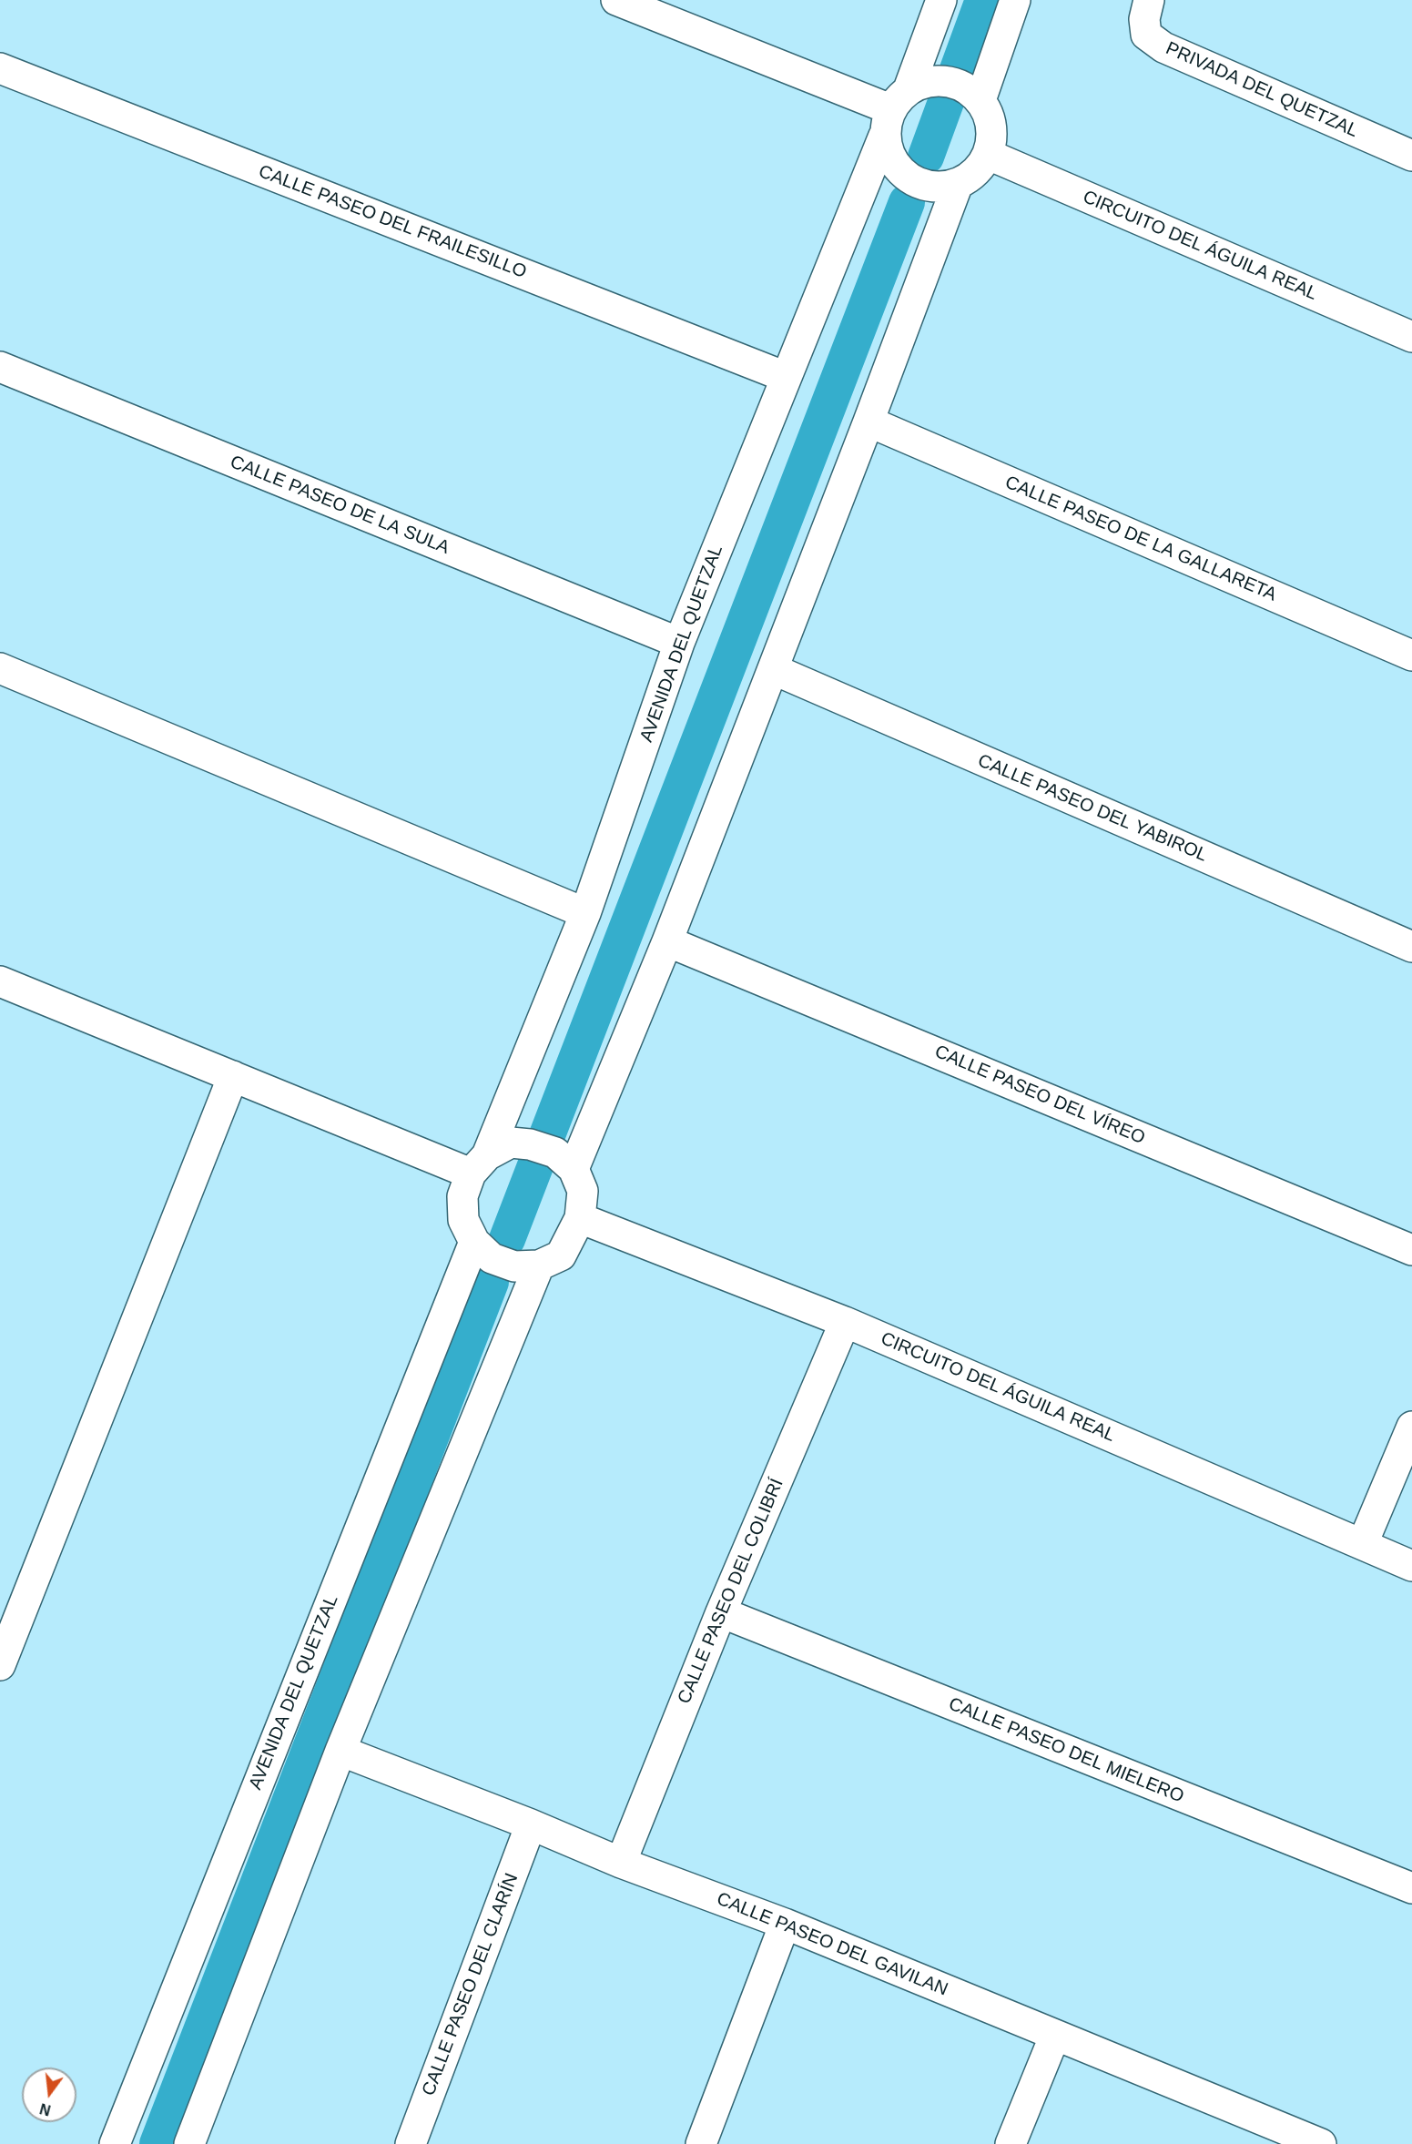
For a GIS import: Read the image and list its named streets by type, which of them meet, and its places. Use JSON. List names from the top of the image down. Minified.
{"streets":{"street":["PRIVADA DEL QUETZAL","CALLE PASEO DEL FRAILESILLO","CIRCUITO DEL ÁGUILA REAL","CALLE PASEO DE LA SULA","CALLE PASEO DE LA GALLARETA","AVENIDA DEL QUETZAL","CALLE PASEO DEL YABIROL","CALLE PASEO DEL VÍREO","CALLE PASEO DEL COLIBRÍ","CALLE PASEO DEL MIELERO","CALLE PASEO DEL GAVILAN","CALLE PASEO DEL CLARÍN"]},"crossings":[["CALLE PASEO DEL FRAILESILLO","AVENIDA DEL QUETZAL"],["CIRCUITO DEL ÁGUILA REAL","AVENIDA DEL QUETZAL"],["CIRCUITO DEL ÁGUILA REAL","CALLE PASEO DEL COLIBRÍ"],["CALLE PASEO DE LA SULA","AVENIDA DEL QUETZAL"],["CALLE PASEO DEL COLIBRÍ","CALLE PASEO DEL MIELERO"],["CALLE PASEO DEL COLIBRÍ","CALLE PASEO DEL GAVILAN"],["CALLE PASEO DEL GAVILAN","CALLE PASEO DEL CLARÍN"]],"north":"bottom"}
